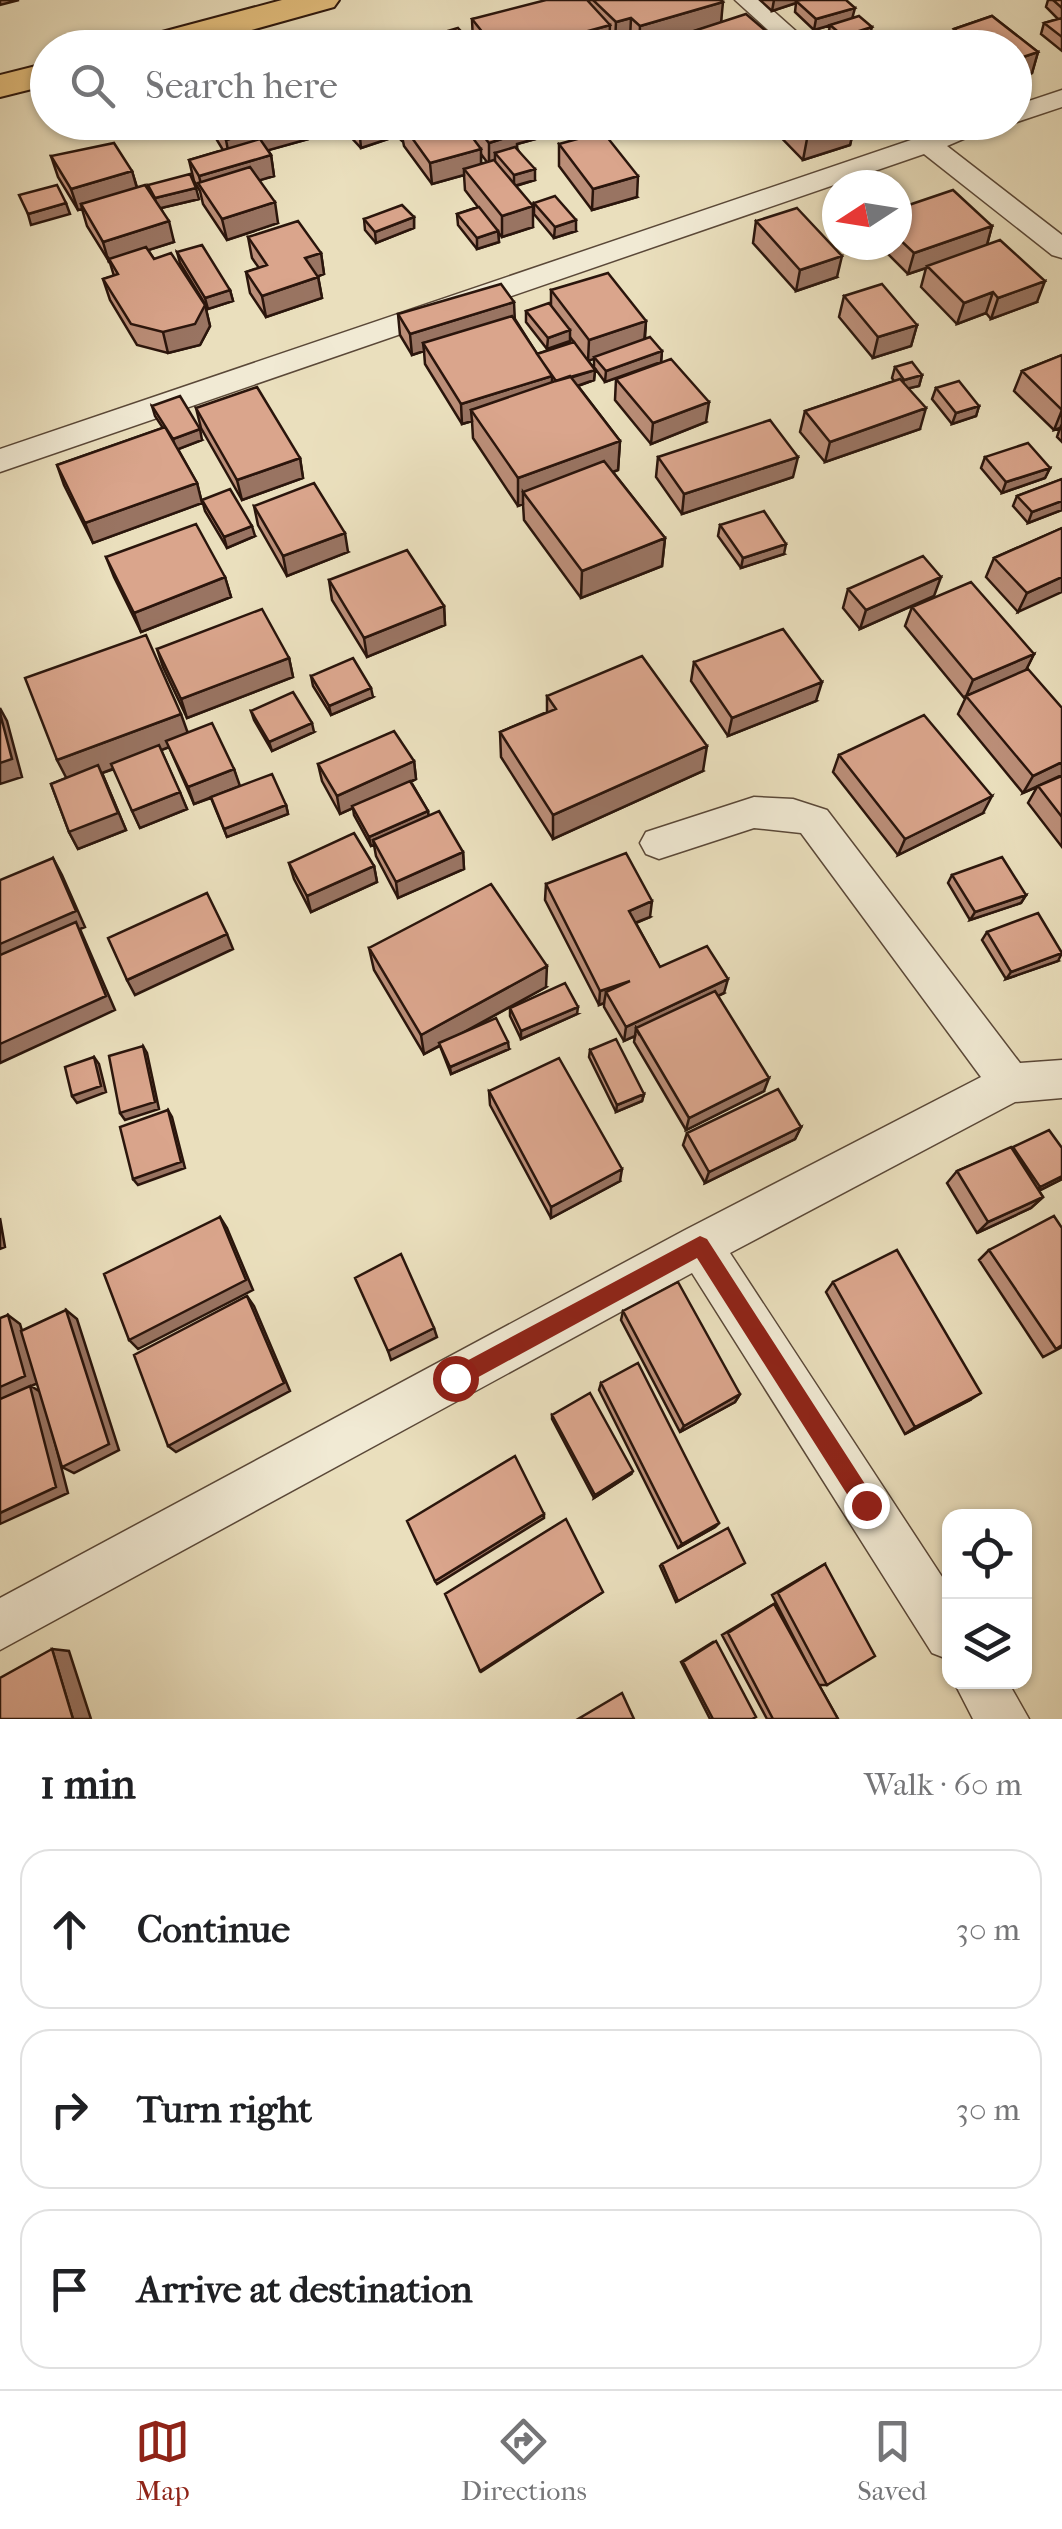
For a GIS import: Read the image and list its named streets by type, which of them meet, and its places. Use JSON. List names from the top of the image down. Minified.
{"north":"left","page":{"search":"Search here","heading":["1 min","Walk · 60 m"],"list":[["Continue","30 m"],["Turn right","30 m"],"Arrive at destination"],"nav":["Map","Directions","Saved"]}}
